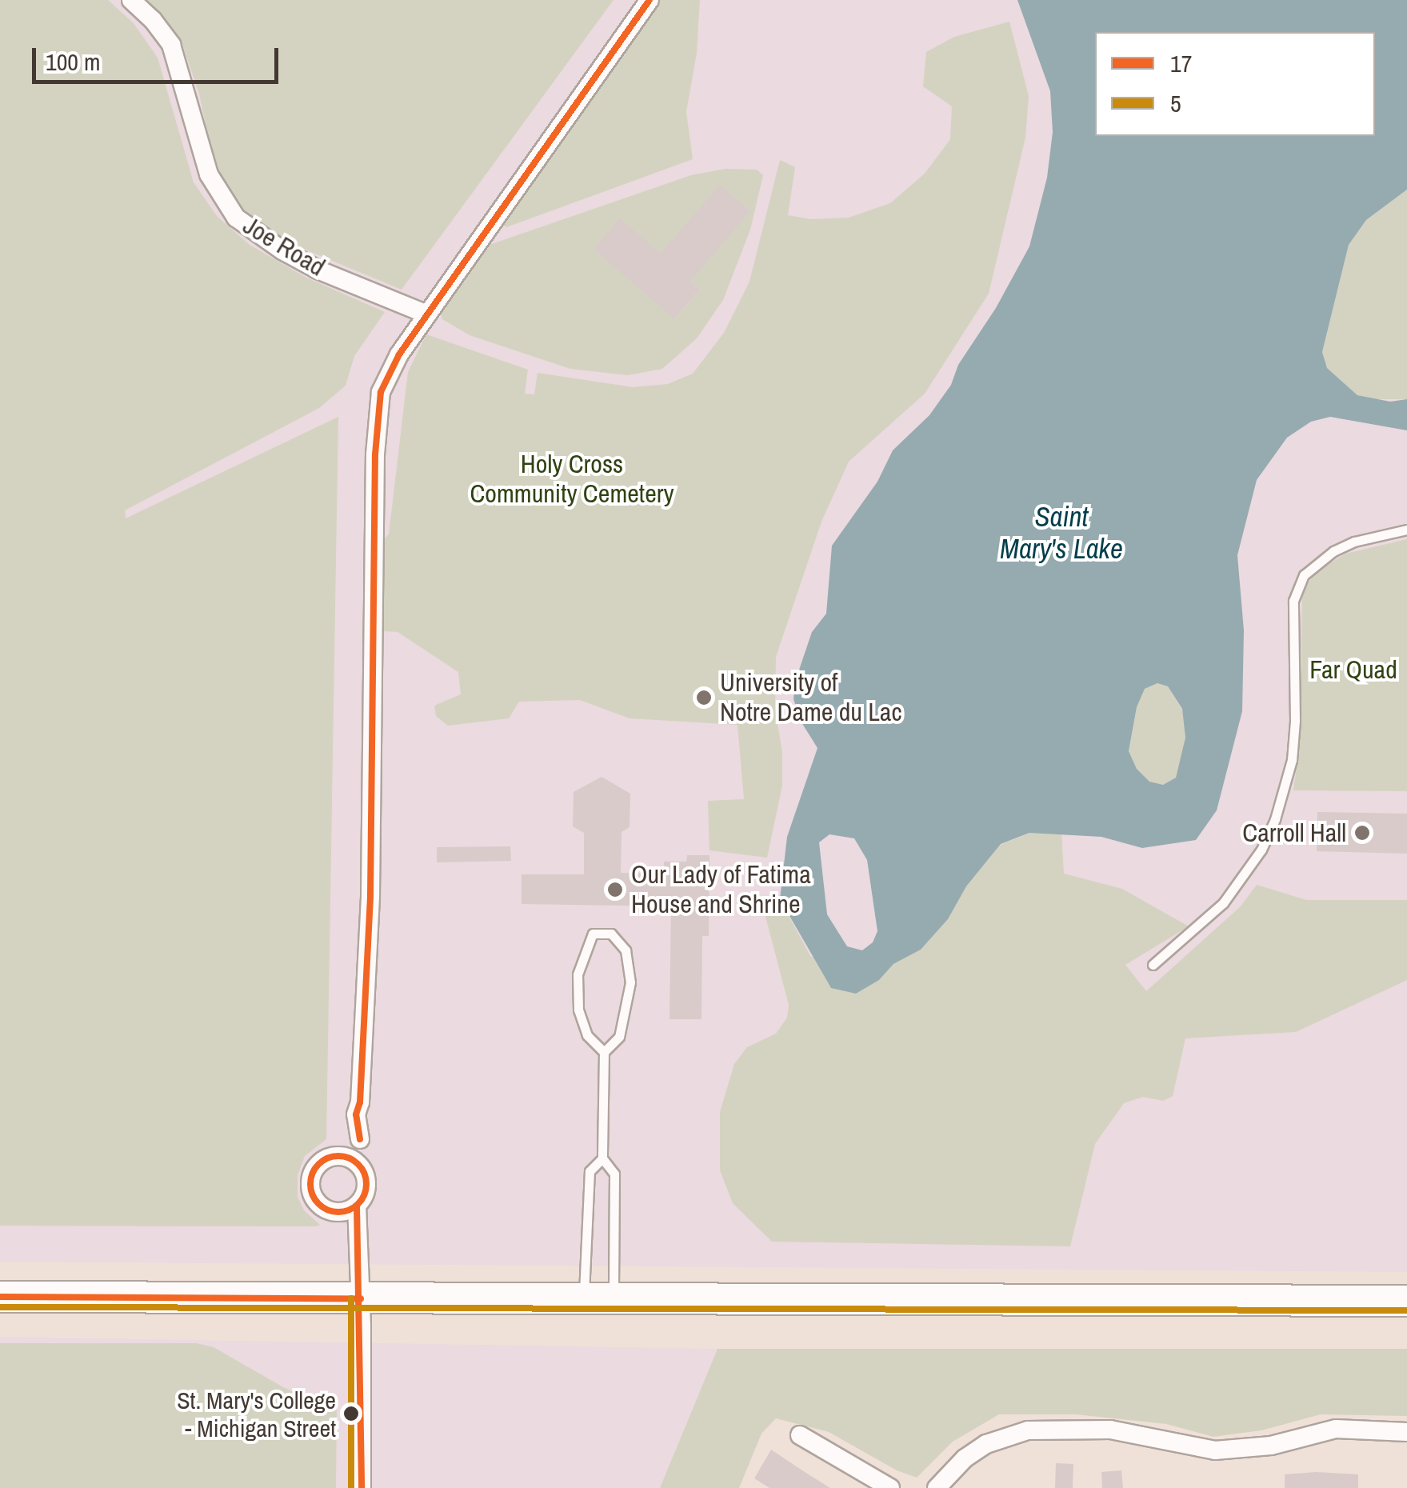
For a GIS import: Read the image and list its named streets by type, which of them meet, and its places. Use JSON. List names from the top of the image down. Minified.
{"streets":{"street":["Joe Road"]},"water":["Saint Mary's Lake"],"parks":["Holy Cross Community Cemetery","Far Quad"],"places":["University of Notre Dame du Lac","Carroll Hall","Our Lady of Fatima House and Shrine","St. Mary's College - Michigan Street"],"lines":["transit line 17","transit line 5"],"legend":["17","5"],"scale_bar":"100 m"}
